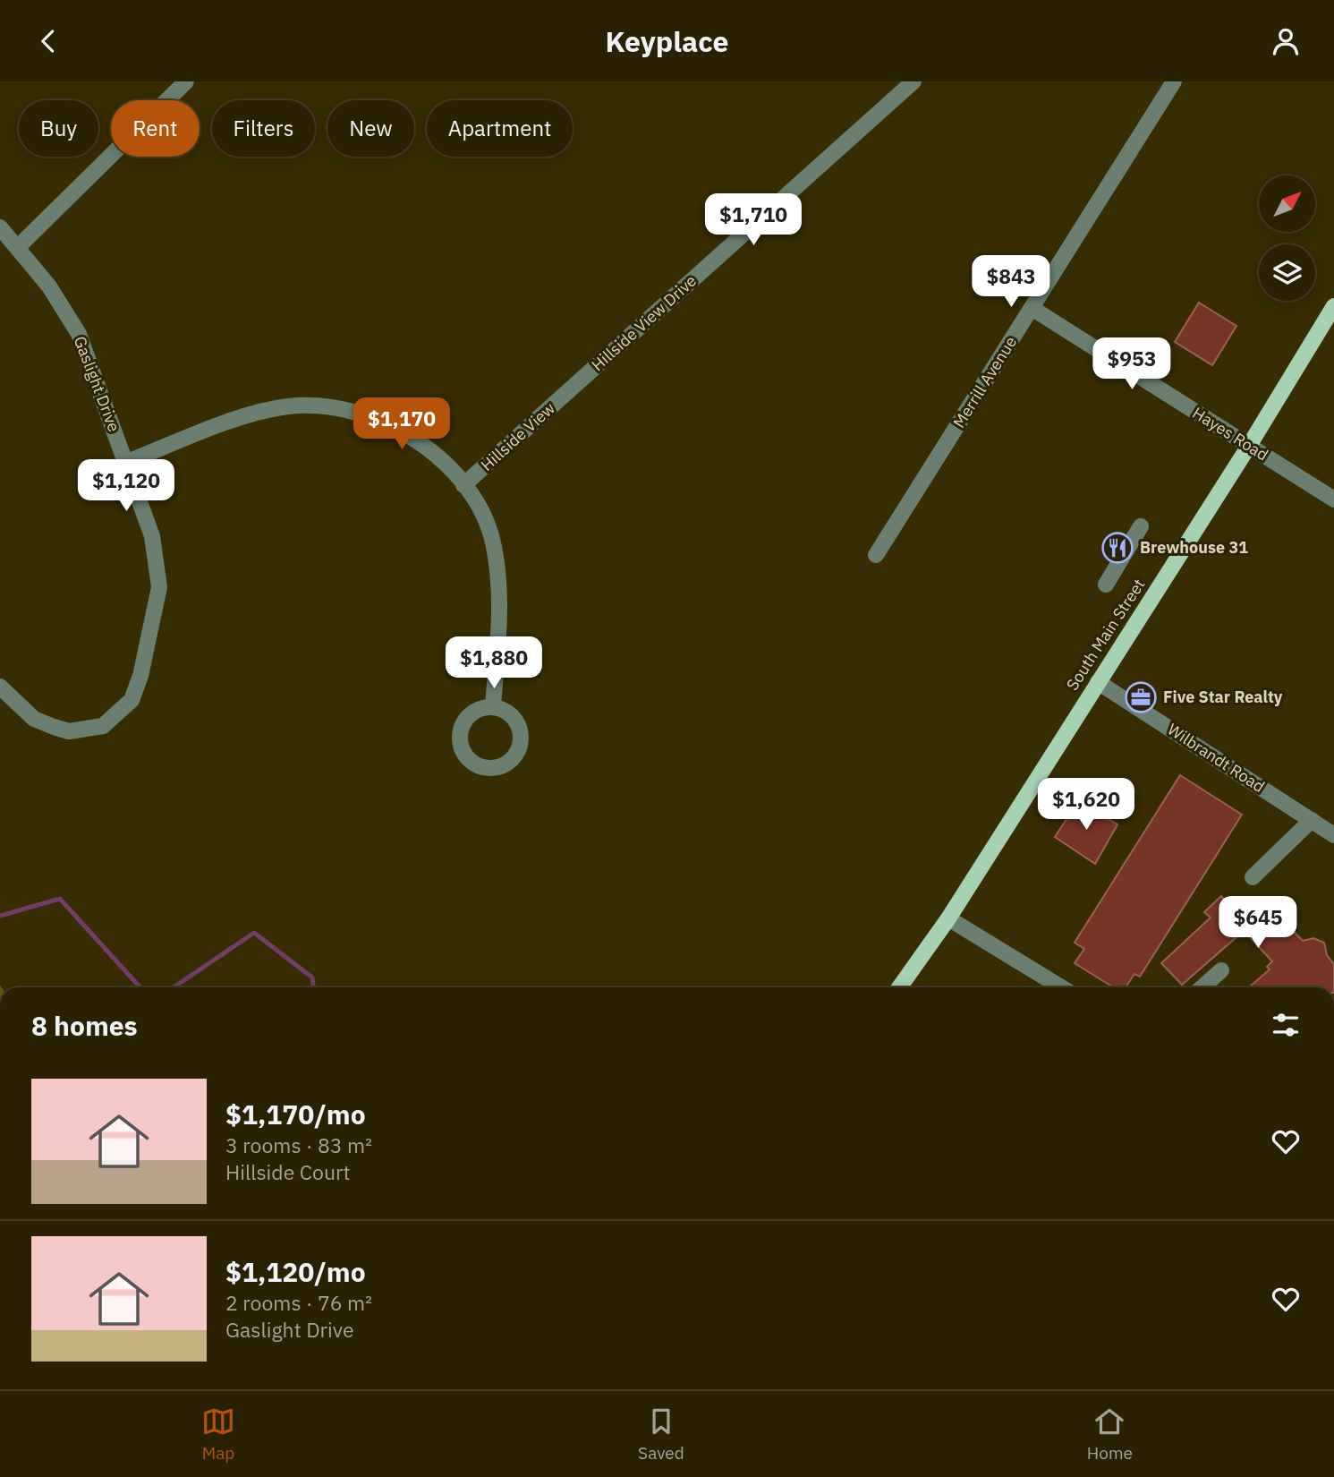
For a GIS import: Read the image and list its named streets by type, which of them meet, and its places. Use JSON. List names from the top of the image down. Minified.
{"streets":{"main road":["South Main Street"],"street":["Hillside View Drive","Merrill Avenue","Gaslight Drive","Hayes Road","Hillside View","Wilbrandt Road"]},"crossings":[["Hillside View Drive","Hillside View"],["Merrill Avenue","Hayes Road"],["Hayes Road","South Main Street"],["South Main Street","Wilbrandt Road"]],"places":{"restaurant":["Brewhouse 31"],"office":["Five Star Realty"]},"north":"top right","page":{"header":"Keyplace","chip":["Buy","Rent","Filters","New","Apartment"],"price":["$1,710","$843","$953","$1,170","$1,120","$1,880","$1,620","$645"],"heading":"8 homes","list":[{"name":"$1,170/mo","note":"3 rooms · 83 m² · Hillside Court"},{"name":"$1,120/mo","note":"2 rooms · 76 m² · Gaslight Drive"}],"tabs":["Map","Saved","Home"]}}
